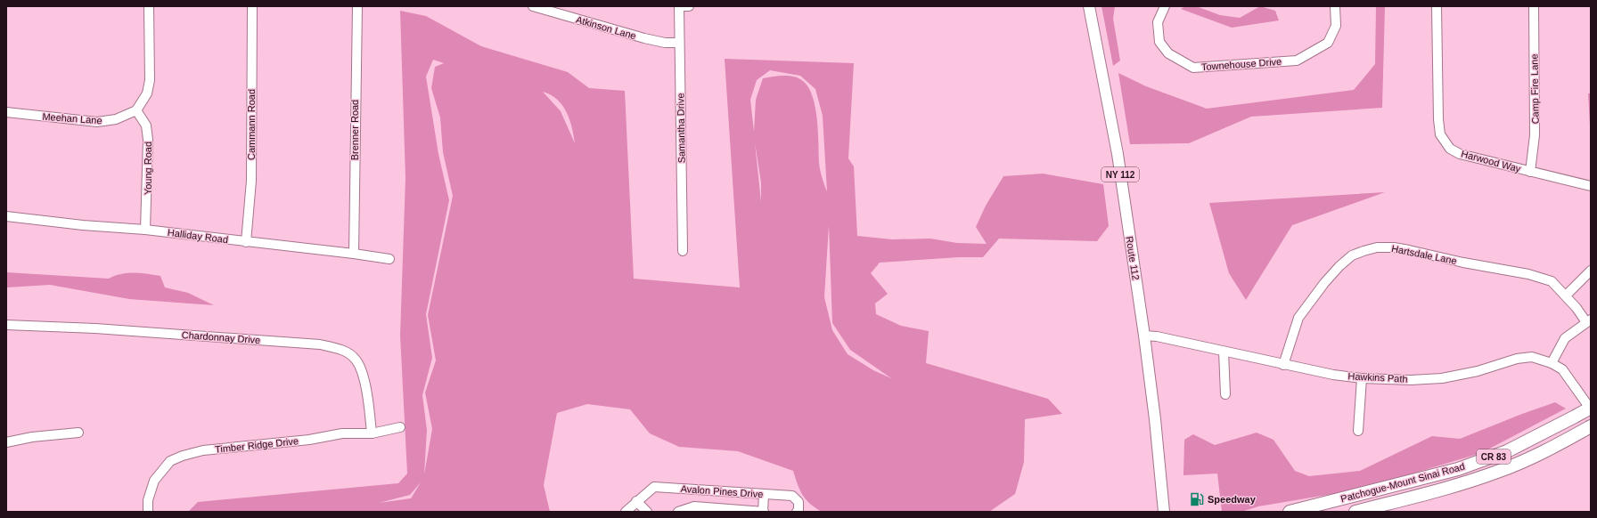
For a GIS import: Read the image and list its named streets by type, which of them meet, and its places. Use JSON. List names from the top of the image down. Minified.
{"streets":{"highway":["CR 83","Patchogue-Mount Sinai Road"],"main road":["NY 112","Route 112"],"street":["Atkinson Lane","Townehouse Drive","Camp Fire Lane","Meehan Lane","Cammann Road","Samantha Drive","Brenner Road","Harwood Way","Young Road","Halliday Road","Hartsdale Lane","Chardonnay Drive","Hawkins Path","Timber Ridge Drive","Avalon Pines Drive"]},"crossings":[["Atkinson Lane","Samantha Drive"],["Camp Fire Lane","Harwood Way"],["Meehan Lane","Young Road"],["Cammann Road","Halliday Road"],["Brenner Road","Halliday Road"],["Young Road","Halliday Road"],["Hartsdale Lane","Hawkins Path"],["Route 112","Hawkins Path"],["Chardonnay Drive","Timber Ridge Drive"],["Hawkins Path","Patchogue-Mount Sinai Road"]],"places":{"fuel station":["Speedway"]}}
